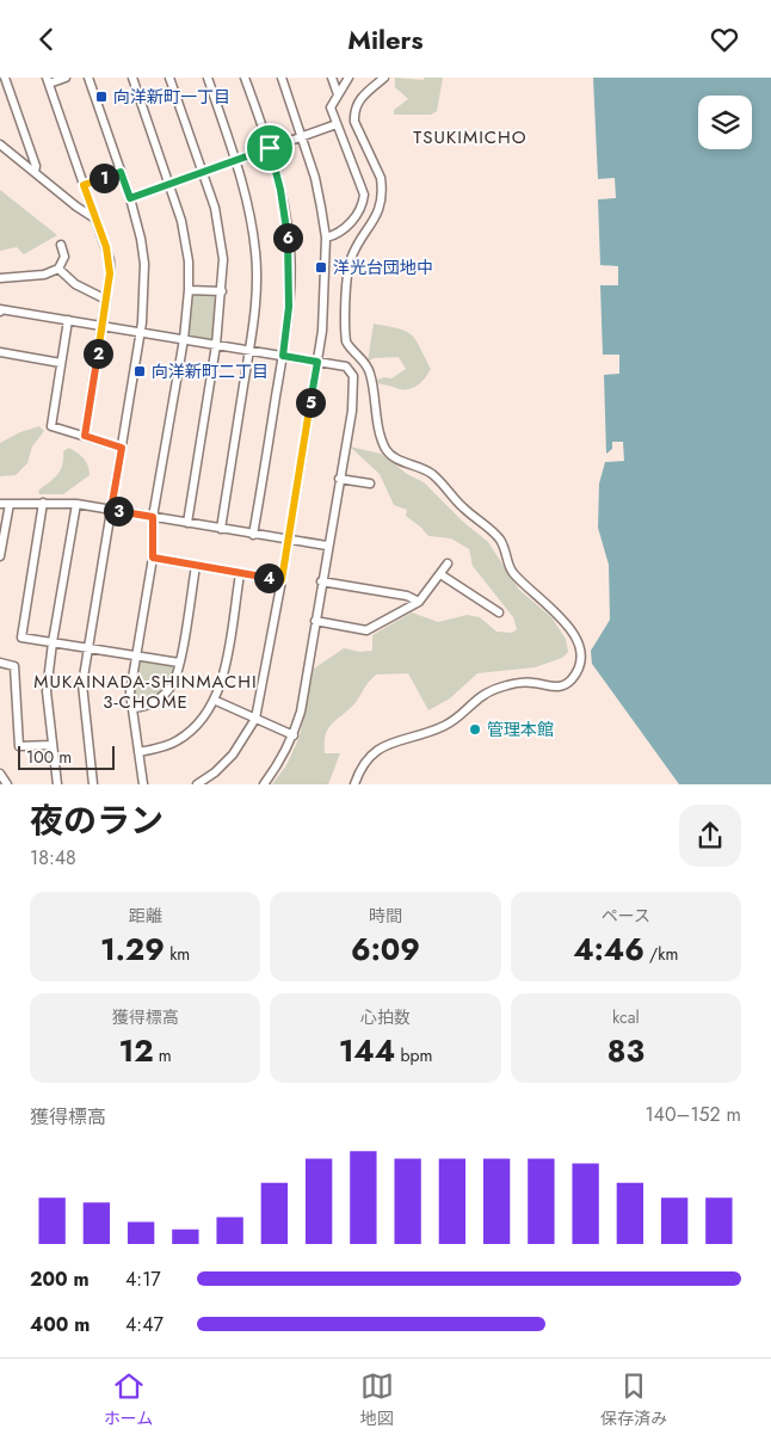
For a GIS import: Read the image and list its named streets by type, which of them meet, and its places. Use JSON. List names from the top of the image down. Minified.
{"districts":["TSUKIMICHO","MUKAINADA-SHINMACHI 3-CHOME"],"places":{"transit":["向洋新町一丁目","洋光台団地中","向洋新町二丁目"],"other":["管理本館"]},"scale_bar":"100 m","page":{"header":"Milers","pins":["1","6","2","5","3","4"],"scale":"100 m","heading":["夜のラン","18:48"],"stats":[["距離","1.29 km"],["時間","6:09"],["ペース","4:46 /km"],["獲得標高","12 m"],["心拍数","144 bpm"],["kcal","83"]],"chart":["獲得標高","140–152 m"],"list":[{"name":"200 m","note":"4:17"},{"name":"400 m","note":"4:47"}],"tabs":["ホーム","地図","保存済み"]}}
